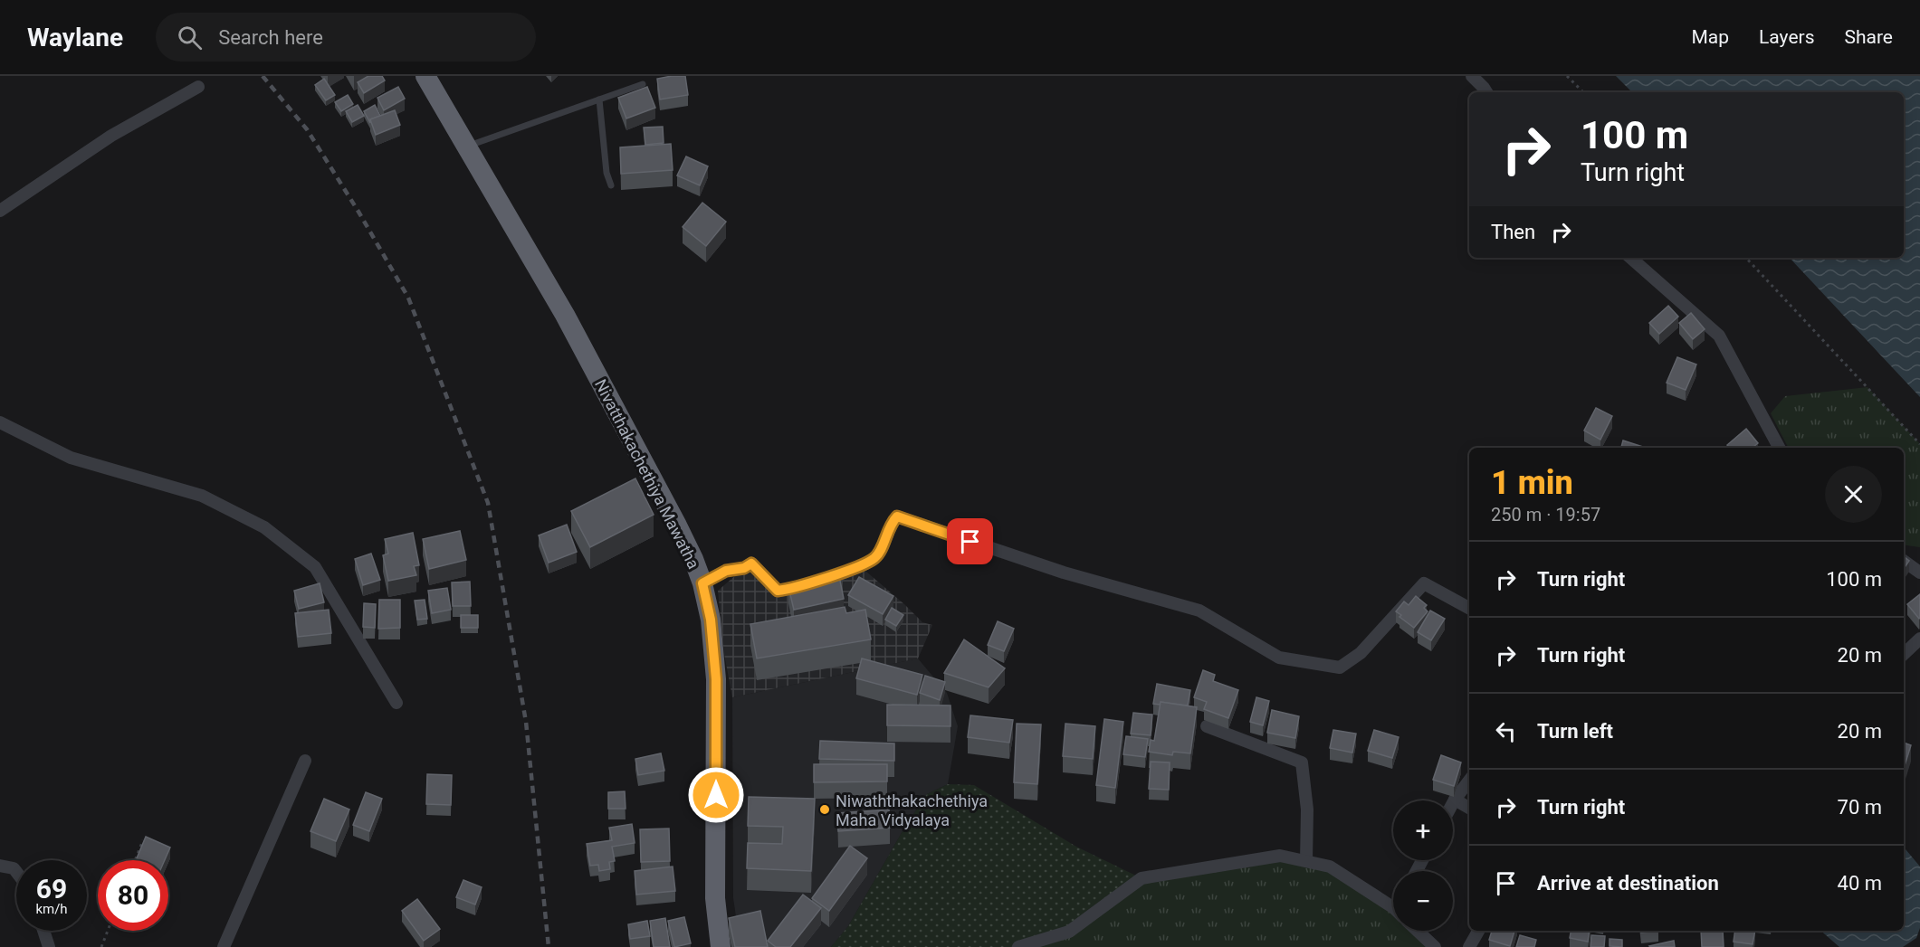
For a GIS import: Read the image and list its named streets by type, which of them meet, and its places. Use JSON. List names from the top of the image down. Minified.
{"streets":{"highway":["Nivatthakachethiya Mawatha"]},"places":["Niwaththakachethiya Maha Vidyalaya"],"page":{"header":"Waylane","search":"Search here","nav":["Map","Layers","Share"],"turn":["100 m","Turn right"],"then":"Then","heading":["1 min","250 m · 19:57"],"list":[{"name":"Turn right","value":"100 m"},{"name":"Turn right","value":"20 m"},{"name":"Turn left","value":"20 m"},{"name":"Turn right","value":"70 m"},{"name":"Arrive at destination","value":"40 m"}],"map_buttons":["+","−"],"speed":"69 km/h","limit":"80"}}
